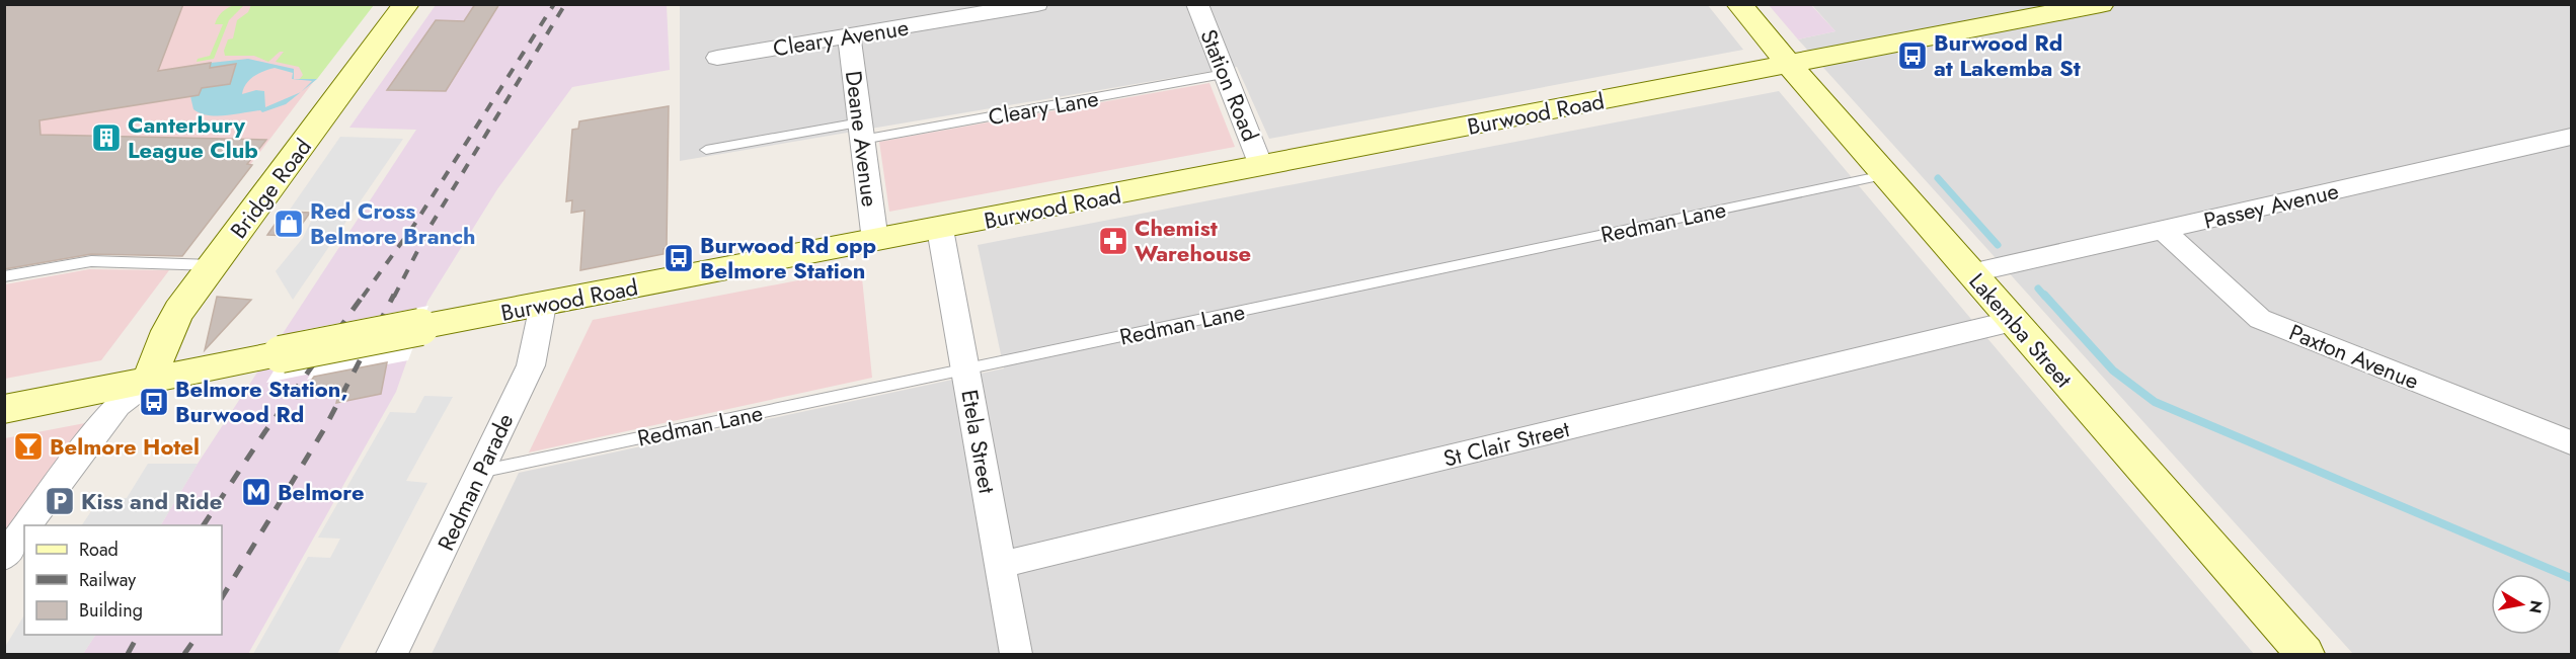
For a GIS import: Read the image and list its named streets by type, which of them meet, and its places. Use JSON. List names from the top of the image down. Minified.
{"streets":{"main road":["Burwood Road","Bridge Road","Lakemba Street"],"street":["Cleary Avenue","Station Road","Deane Avenue","Passey Avenue","Paxton Avenue","Etela Street","St Clair Street","Redman Parade"],"lane":["Cleary Lane","Redman Lane"]},"crossings":[["Cleary Avenue","Deane Avenue"],["Station Road","Cleary Lane"],["Station Road","Burwood Road"],["Cleary Lane","Deane Avenue"],["Burwood Road","Deane Avenue"],["Burwood Road","Bridge Road"],["Burwood Road","Lakemba Street"],["Burwood Road","Etela Street"],["Burwood Road","Redman Parade"],["Passey Avenue","Lakemba Street"],["Passey Avenue","Paxton Avenue"],["Redman Lane","Lakemba Street"],["Redman Lane","Etela Street"],["Redman Lane","Redman Parade"],["Lakemba Street","St Clair Street"],["Etela Street","St Clair Street"]],"places":{"bus stop":["Burwood Rd at Lakemba St","Burwood Rd opp Belmore Station","Belmore Station, Burwood Rd"],"building":["Canterbury League Club"],"shop":["Red Cross Belmore Branch"],"pharmacy":["Chemist Warehouse"],"bar":["Belmore Hotel"],"metro station":["Belmore"],"parking":["Kiss and Ride"]},"legend":["Road","Railway","Building"],"north":"right"}
